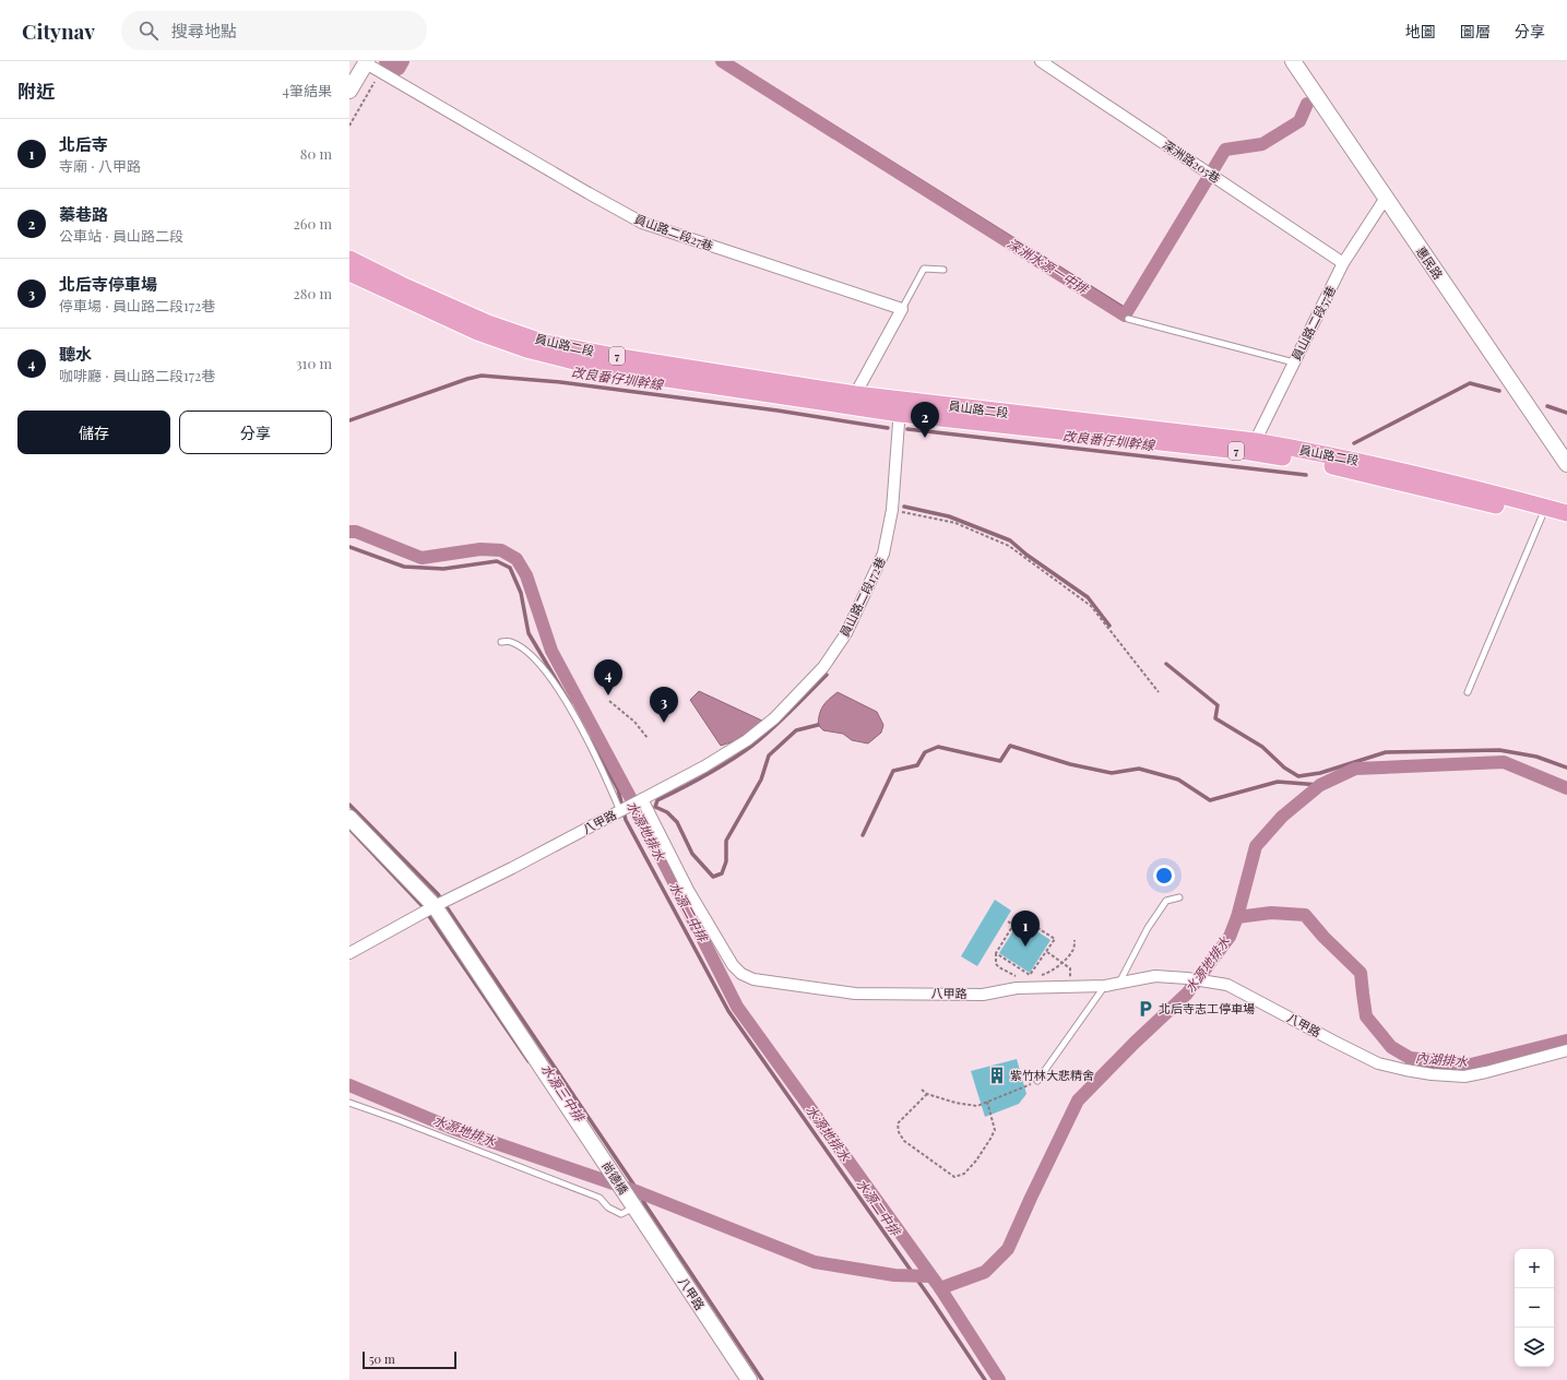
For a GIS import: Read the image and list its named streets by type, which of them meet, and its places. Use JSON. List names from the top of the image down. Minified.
{"streets":{"main road":["員山路二段","7"],"street":["深洲路205巷","員山路二段27巷","惠民路","員山路二段57巷","員山路二段172巷","八甲路","尚德橋"]},"crossings":[["深洲路205巷","員山路二段57巷"],["惠民路","員山路二段57巷"],["員山路二段57巷","員山路二段"],["員山路二段","員山路二段172巷"],["員山路二段172巷","八甲路"],["八甲路","尚德橋"]],"water":["深洲水源一中排","改良番仔圳幹線","水源地排水","水源二中排","內湖排水","水源三中排"],"places":{"parking":["北后寺志工停車場"],"building":["紫竹林大悲精舍"]},"scale_bar":"50 m","page":{"header":"Citynav","search":"搜尋地點","nav":["地圖","圖層","分享"],"heading":["附近","4筆結果"],"list":[{"mark":"1","name":"北后寺","note":"寺廟 · 八甲路","value":"80 m"},{"mark":"2","name":"蓁巷路","note":"公車站 · 員山路二段","value":"260 m"},{"mark":"3","name":"北后寺停車場","note":"停車場 · 員山路二段172巷","value":"280 m"},{"mark":"4","name":"聽水","note":"咖啡廳 · 員山路二段172巷","value":"310 m"}],"buttons":["儲存","分享"],"pins":["2","4","3","1"],"map_buttons":["+","−"],"scale":"50 m"}}
